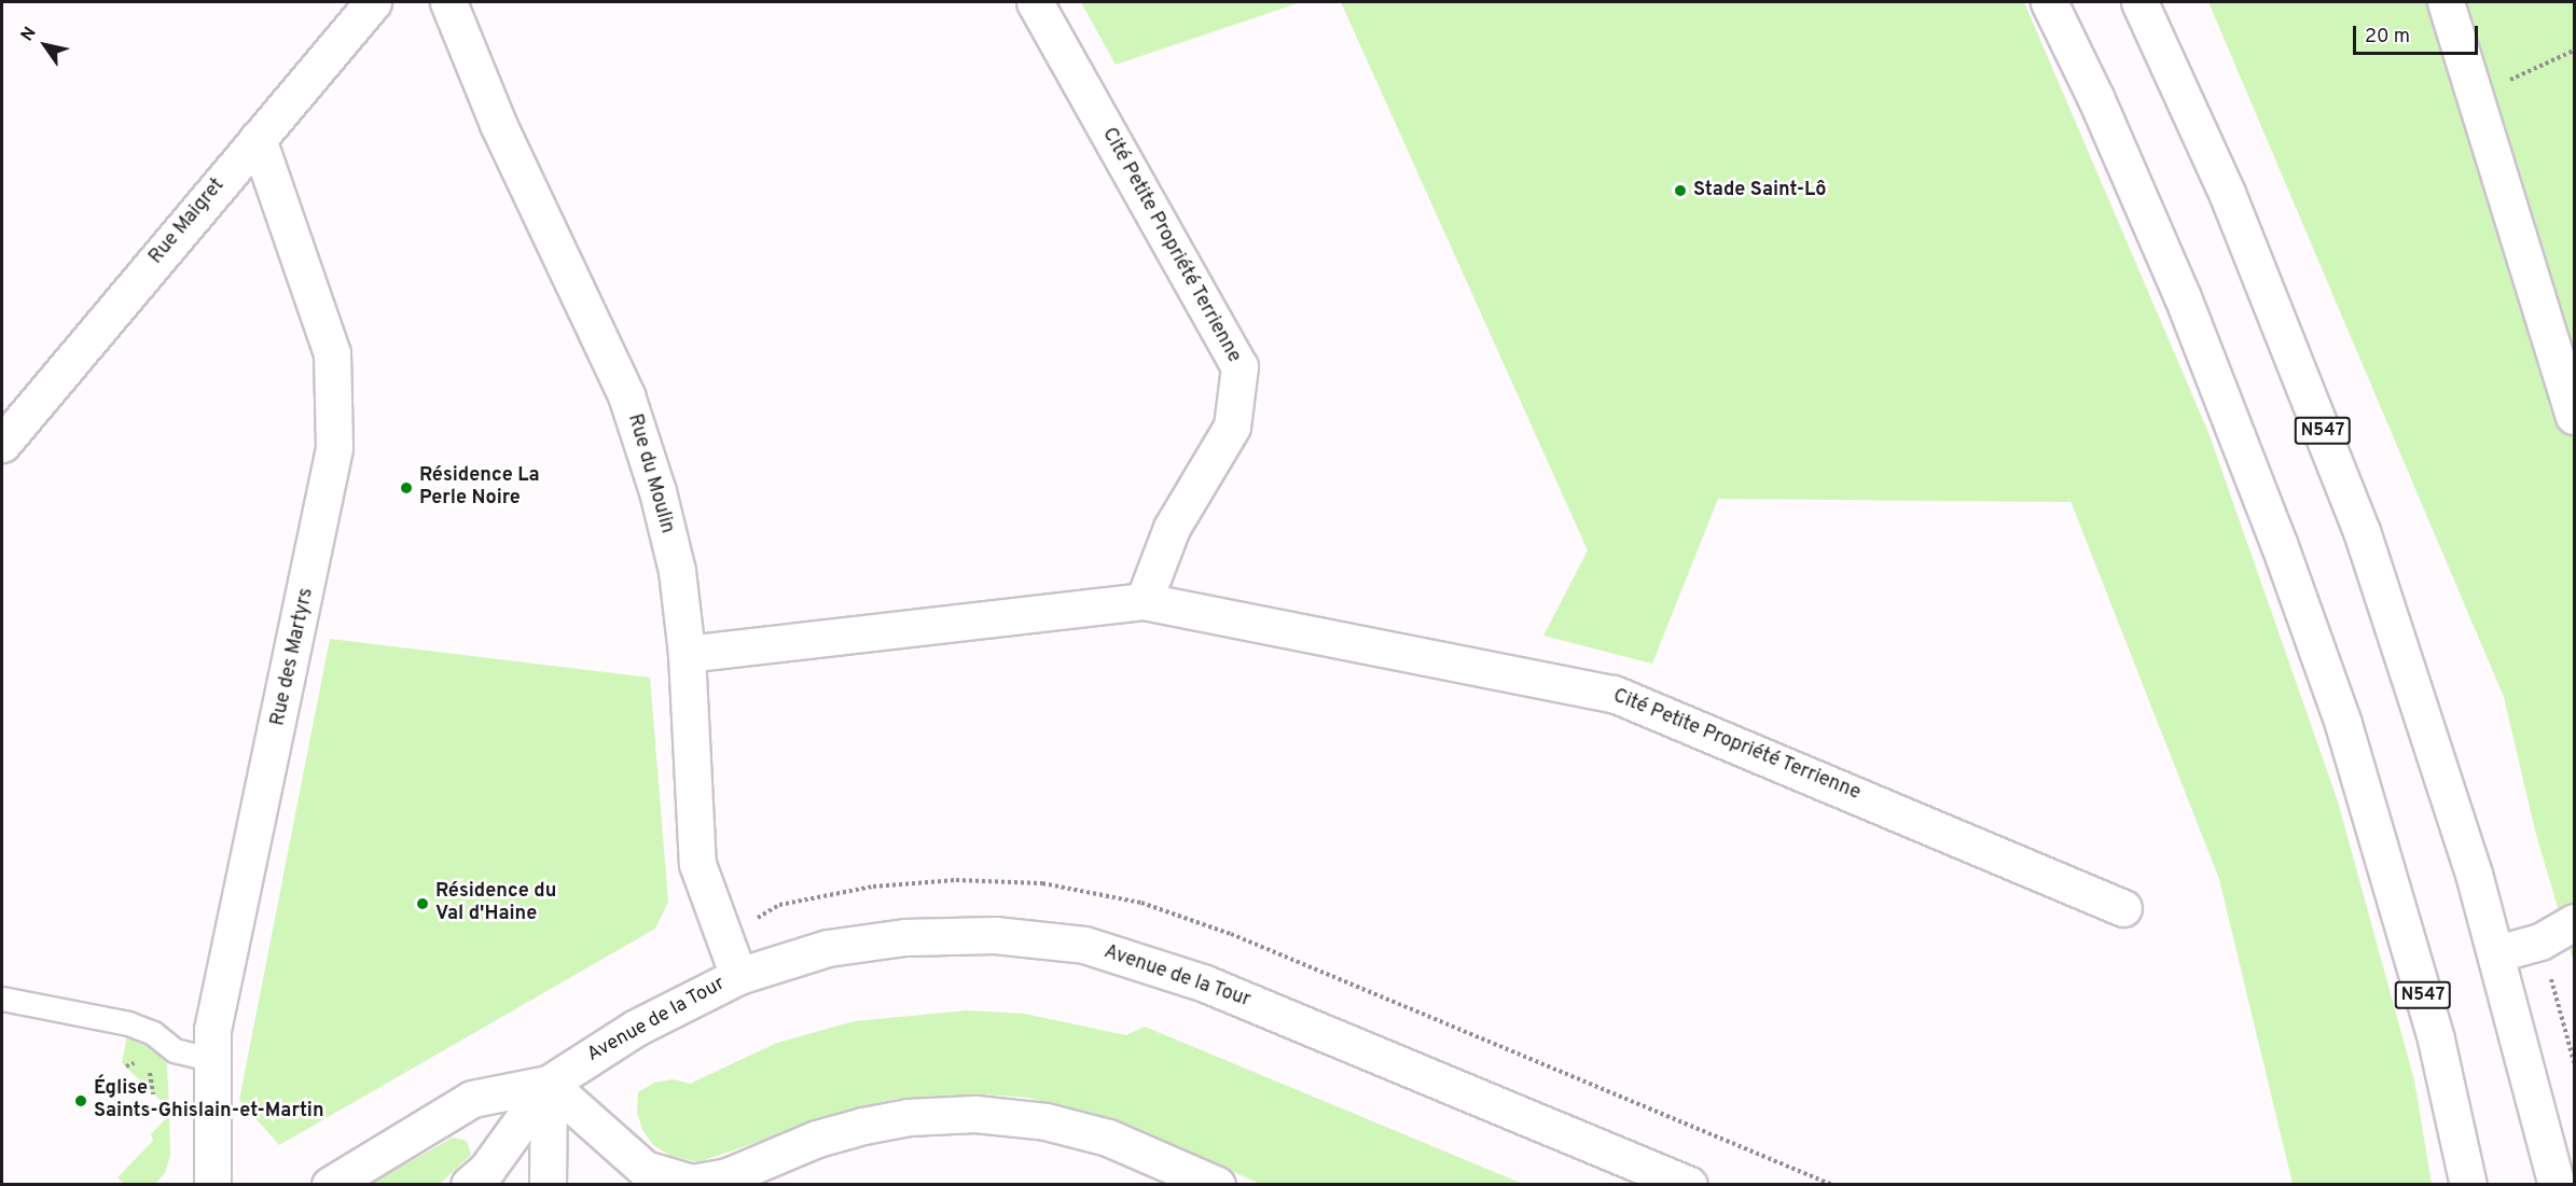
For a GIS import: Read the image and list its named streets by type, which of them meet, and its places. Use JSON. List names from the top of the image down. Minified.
{"streets":{"street":["Rue Maigret","Cité Petite Propriété Terrienne","N547","Rue du Moulin","Rue des Martyrs","Avenue de la Tour"]},"crossings":[["Rue Maigret","Rue des Martyrs"],["Cité Petite Propriété Terrienne","Rue du Moulin"],["Rue du Moulin","Avenue de la Tour"]],"places":["Stade Saint-Lô","Résidence La Perle Noire","Résidence du Val d'Haine","Église Saints-Ghislain-et-Martin"],"scale_bar":"20 m","north":"top left"}
